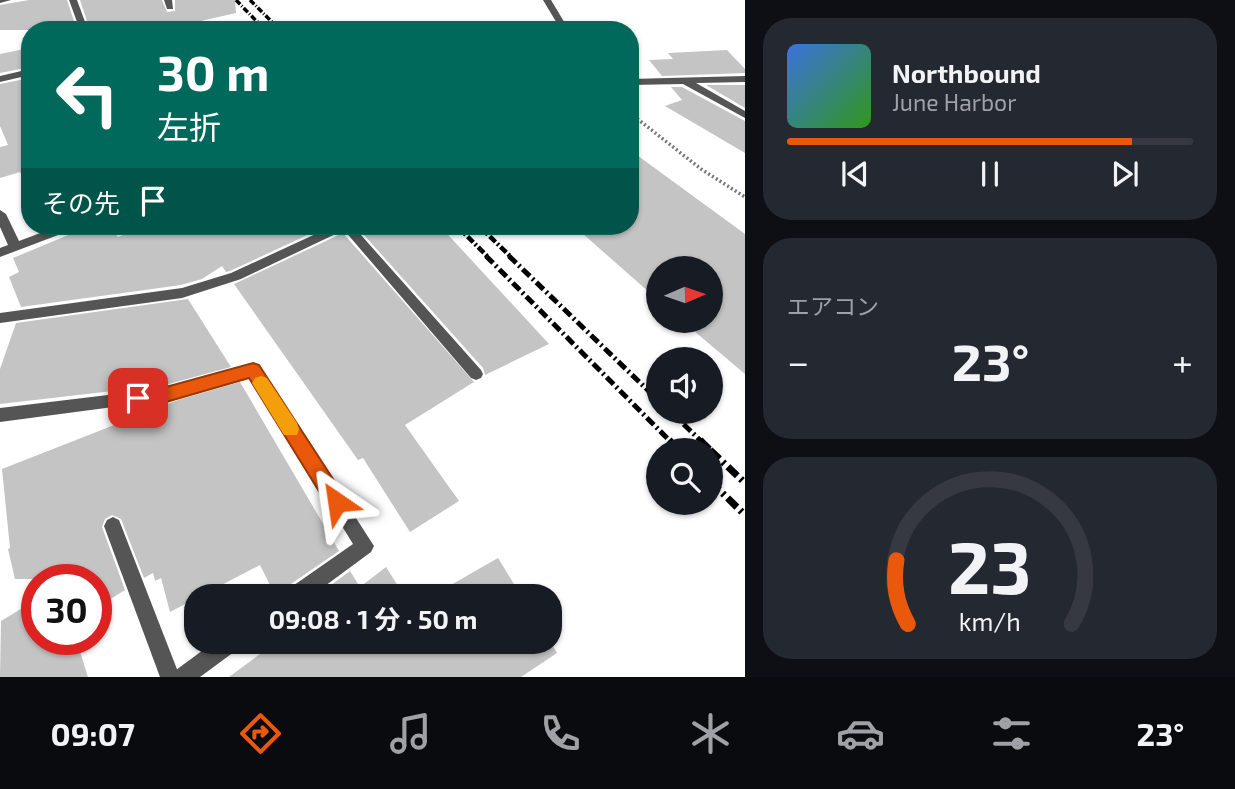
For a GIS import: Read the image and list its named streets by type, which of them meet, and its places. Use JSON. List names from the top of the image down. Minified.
{"north":"right","page":{"turn":["30 m","左折"],"song":["Northbound","June Harbor"],"then":"その先","tile":"エアコン","heat":["−","23°","+"],"limit":"30","trip":"09:08 · 1 分 · 50 m","tabs":["09:07","23°"],"gauge":["23","km/h"]}}
